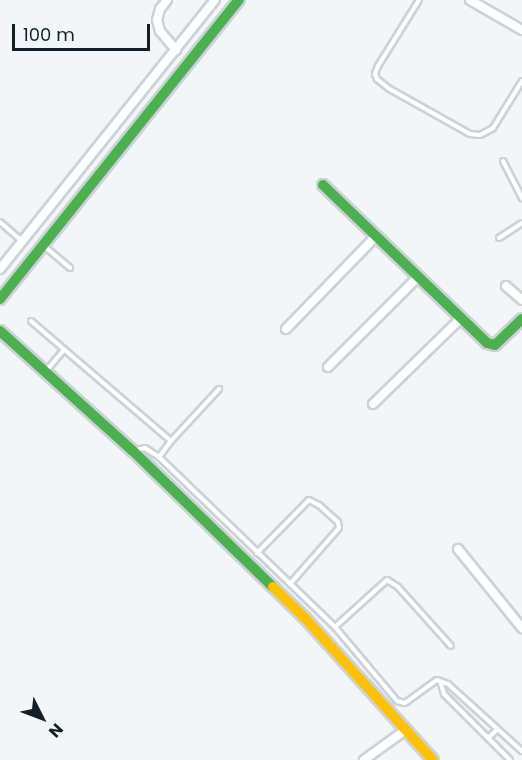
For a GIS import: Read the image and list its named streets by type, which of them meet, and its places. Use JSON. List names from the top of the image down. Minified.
{"scale_bar":"100 m","north":"bottom right"}
